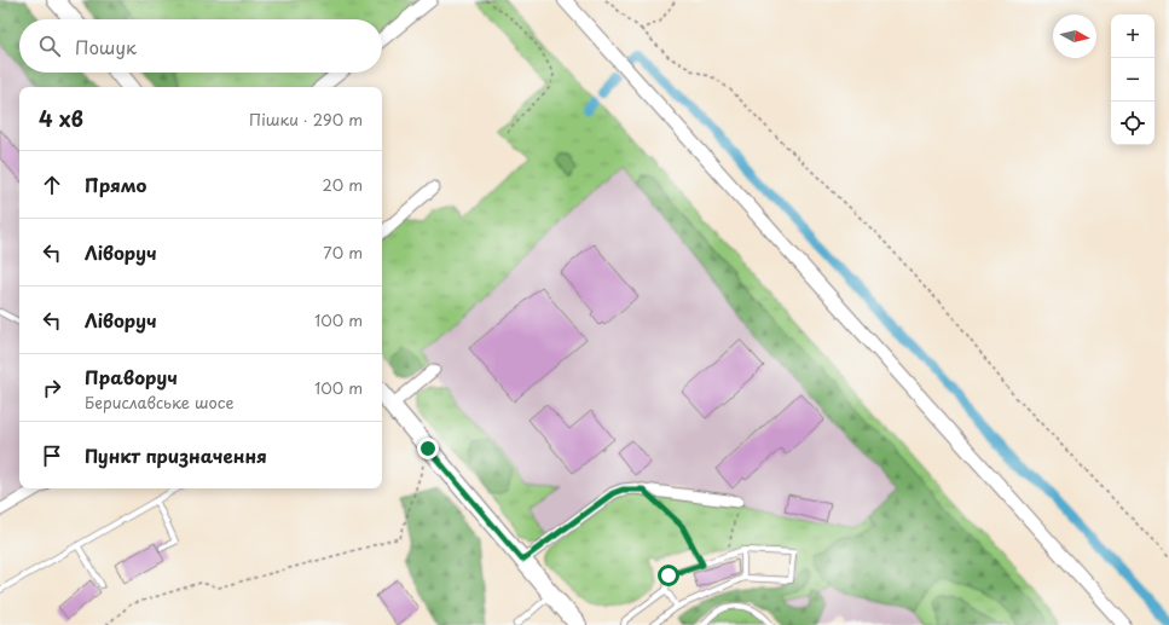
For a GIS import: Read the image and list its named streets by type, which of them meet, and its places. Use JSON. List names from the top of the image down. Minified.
{"north":"right","page":{"map_buttons":["+","−"],"search":"Пошук","heading":["4 хв","Пішки · 290 m"],"list":[["Прямо","20 m"],["Ліворуч","70 m"],["Ліворуч","100 m"],["Праворуч","Бериславське шосе","100 m"],"Пункт призначення"]}}
